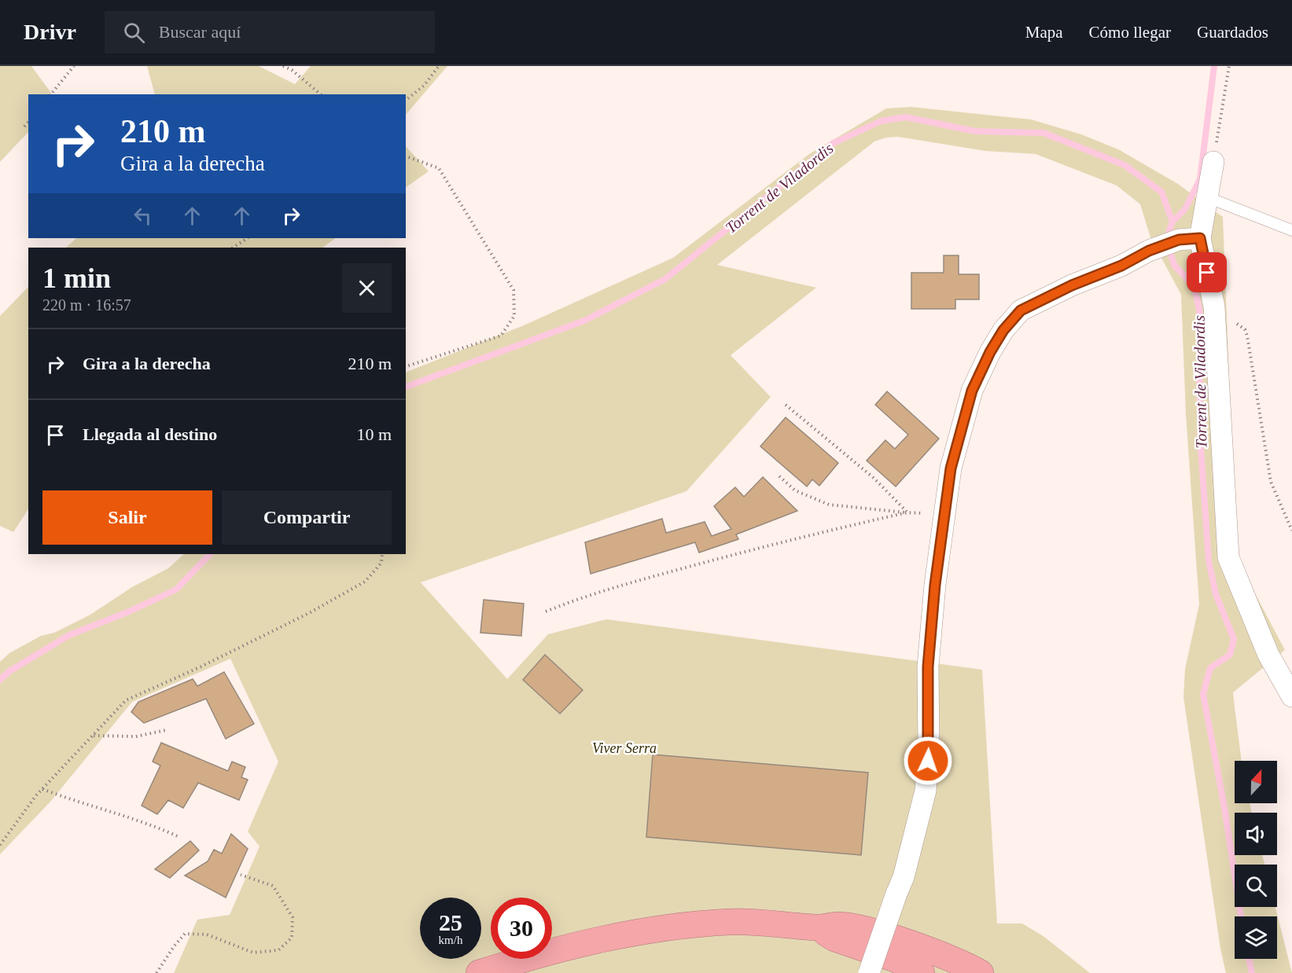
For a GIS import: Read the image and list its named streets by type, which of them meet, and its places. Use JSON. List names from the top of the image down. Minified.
{"water":["Torrent de Viladordis"],"parks":["Viver Serra"],"north":"top","page":{"header":"Drivr","search":"Buscar aquí","nav":["Mapa","Cómo llegar","Guardados"],"turn":["210 m","Gira a la derecha"],"heading":["1 min","220 m · 16:57"],"list":[{"name":"Gira a la derecha","value":"210 m"},{"name":"Llegada al destino","value":"10 m"}],"buttons":["Salir","Compartir"],"speed":"25 km/h","limit":"30"}}
